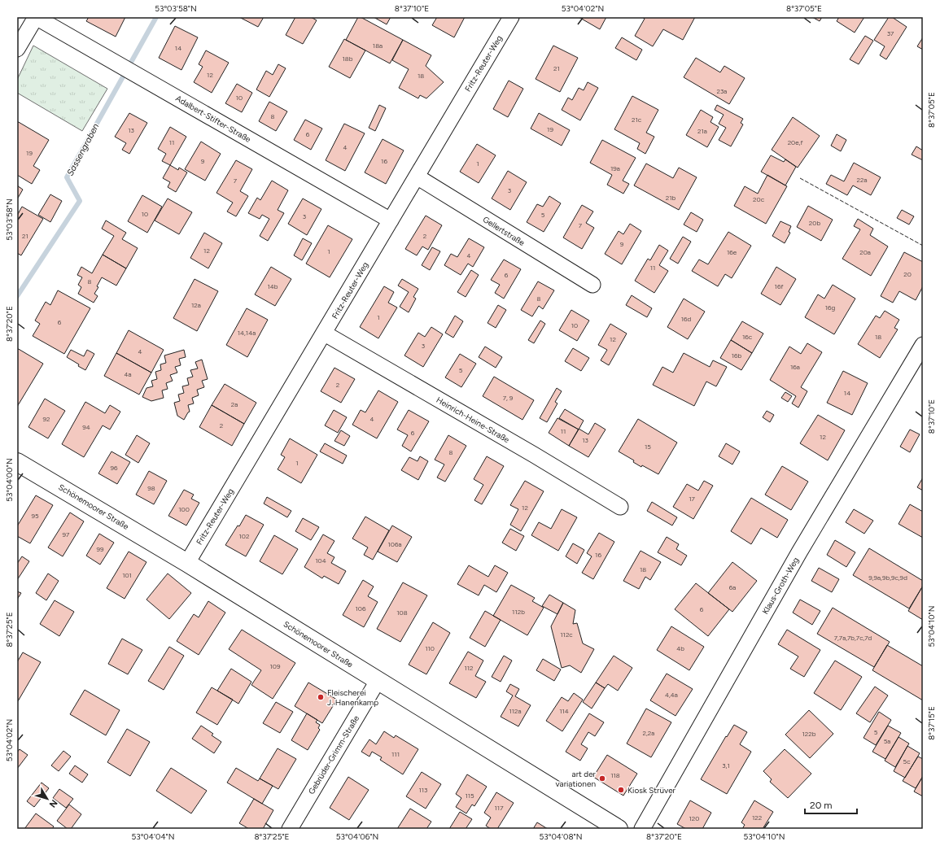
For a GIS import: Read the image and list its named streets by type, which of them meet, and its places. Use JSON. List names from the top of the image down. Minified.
{"streets":{"street":["Fritz-Reuter-Weg","Adalbert-Stifter-Straße","Gellertstraße","Heinrich-Heine-Straße","Schönemoorer Straße","Klaus-Groth-Weg","Gebrüder-Grimm-Straße"]},"crossings":[["Fritz-Reuter-Weg","Adalbert-Stifter-Straße"],["Fritz-Reuter-Weg","Gellertstraße"],["Fritz-Reuter-Weg","Heinrich-Heine-Straße"],["Fritz-Reuter-Weg","Schönemoorer Straße"],["Schönemoorer Straße","Gebrüder-Grimm-Straße"]],"water":["Sassengraben"],"places":["Fleischerei J. Hanenkamp","art der variationen","Kiosk Strüver"],"house_numbers":["37","18a","14","18b","21","12","18","23a","10","8","21c","19","13","21a","6","11","20e,f","4","19","9","16","1","19a","22a","7","3","21b","20c","10","5","3","20b","7","21","2","9","12","1","16e","20a","4","11","20","6","8","14b","16f","8","12a","16g","1","16d","6","10","14,14a","16c","18","12","3","4","16b","16a","5","4a","2","14","7, 9","2a","92","4","2","94","11","6","12","13","15","8","1","96","98","17","12","100","95","97","102","106a","99","16","104","18","101","9,9a,9b,9c,9d","6a","106","6","112b","108","112c","7,7a,7b,7c,7d","110","4b","109","112","4,4a","112a","114","5","2,2a","122b","5a","111","5c","3,1","118","113","115","117","122","120"],"scale_bar":"20 m","north":"bottom right","coordinates":["53°03'58\"N","8°37'10\"E","53°04'02\"N","8°37'05\"E","8°37'20\"E","53°04'00\"N","53°04'10\"N","8°37'25\"E","8°37'15\"E","53°04'04\"N","53°04'06\"N","53°04'08\"N"]}
